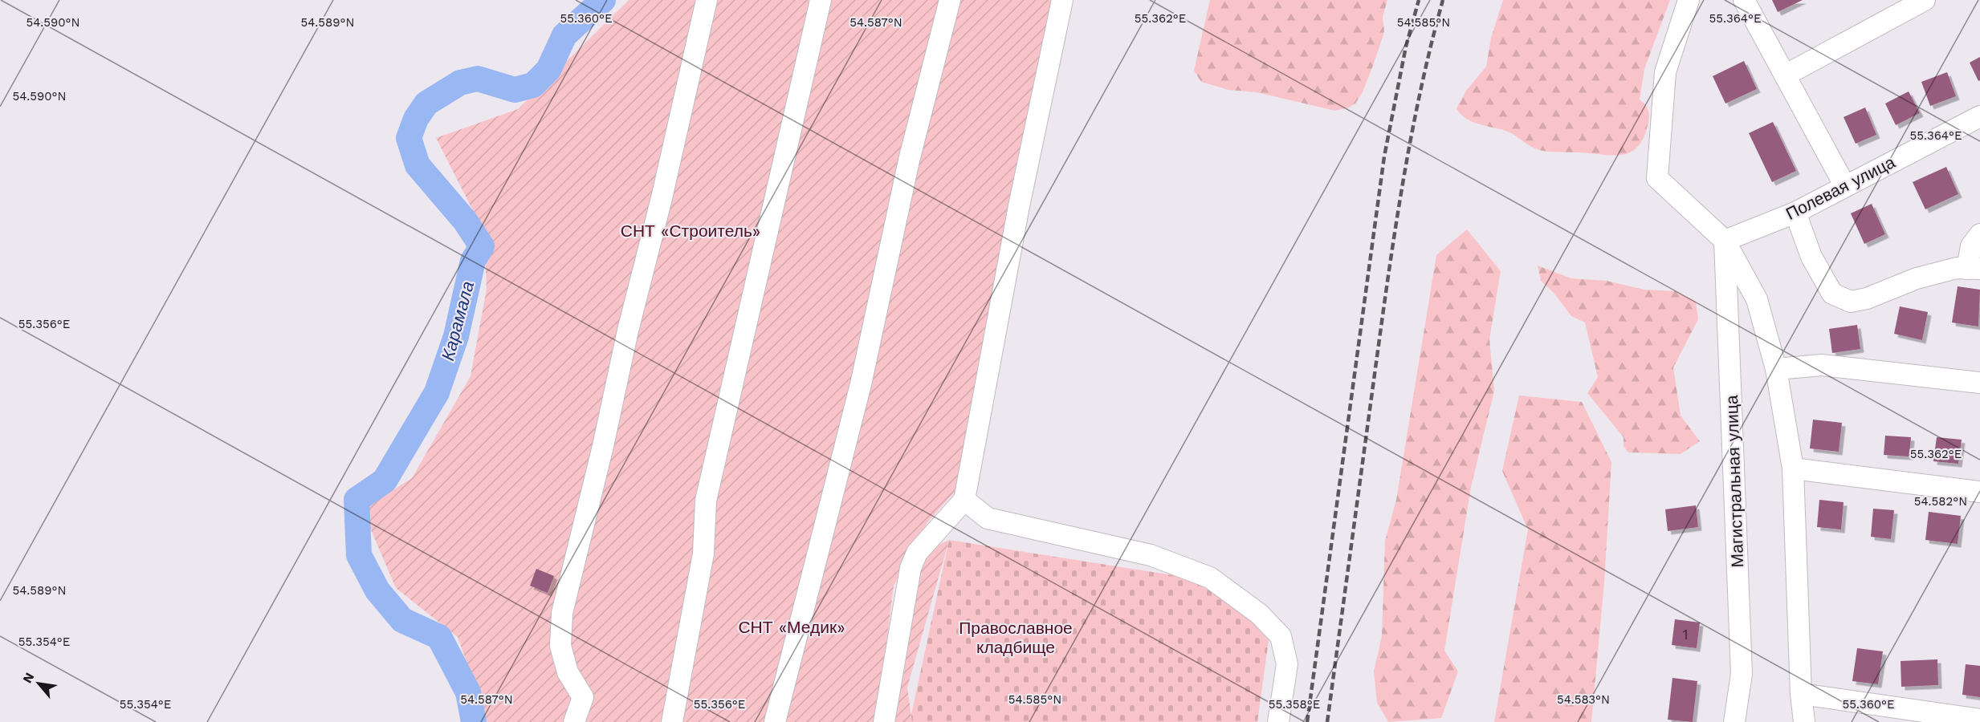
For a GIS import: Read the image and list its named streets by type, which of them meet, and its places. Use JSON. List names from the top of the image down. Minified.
{"streets":{"street":["Полевая улица","Магистральная улица"]},"crossings":[["Полевая улица","Магистральная улица"]],"water":["Карамала"],"parks":["СНТ «Строитель»","СНТ «Медик»","Православное кладбище"],"house_numbers":["1"],"north":"top left","coordinates":["55.360°E","55.362°E","55.364°E","54.585°N","54.590°N","54.589°N","54.587°N","55.356°E","54.582°N","55.354°E","54.583°N","55.358°E"]}
